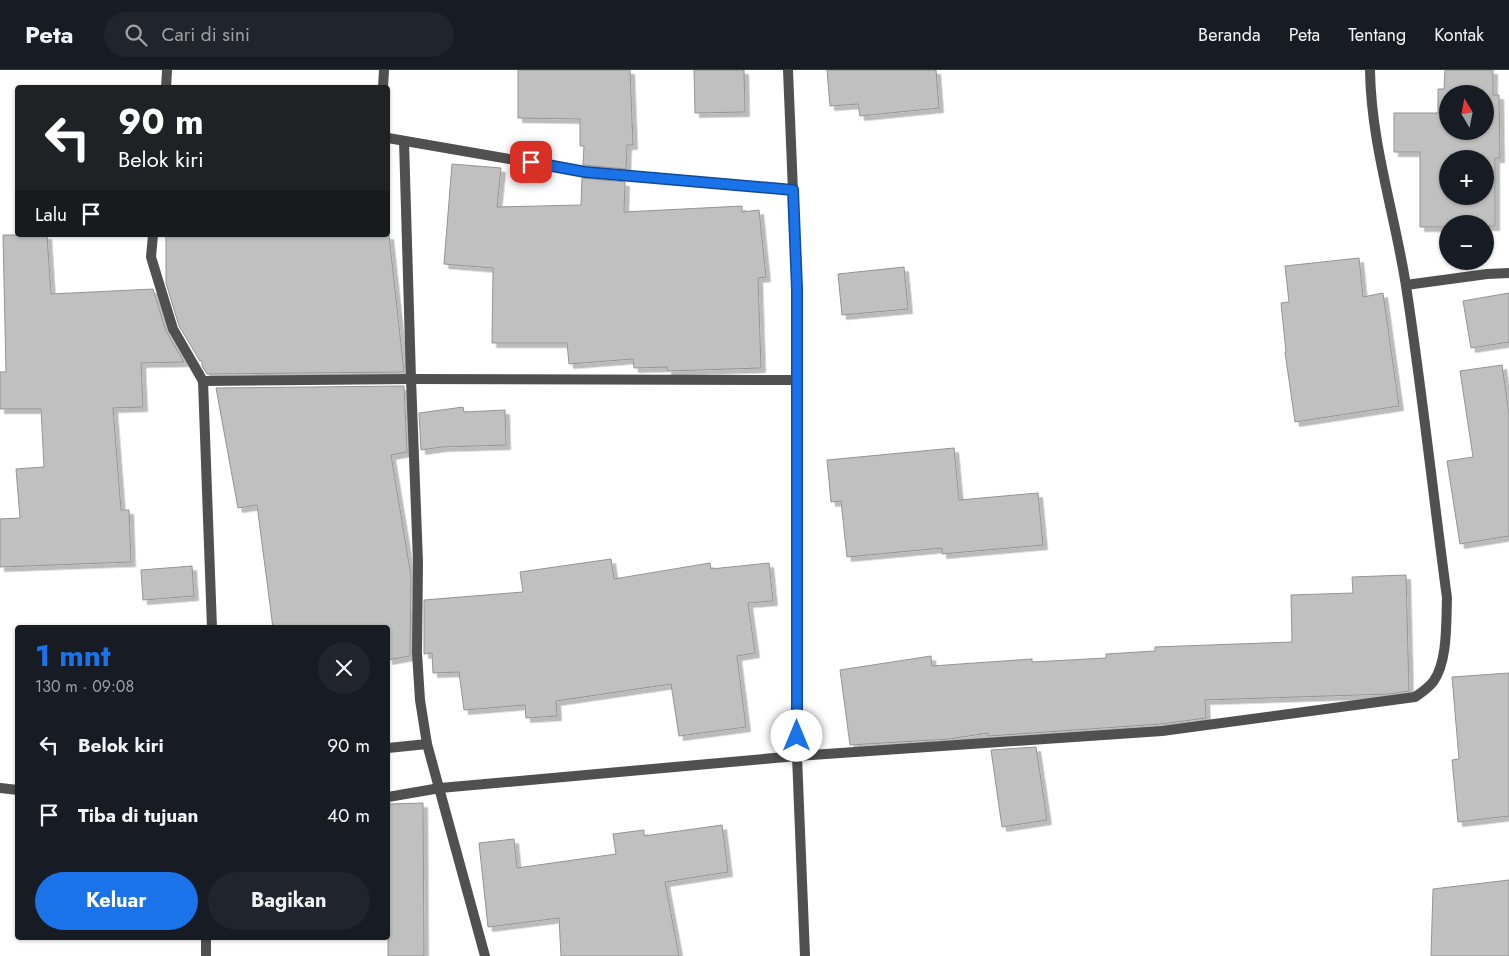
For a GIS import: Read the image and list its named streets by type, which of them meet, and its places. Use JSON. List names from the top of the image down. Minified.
{"north":"top","page":{"header":"Peta","search":"Cari di sini","nav":["Beranda","Peta","Tentang","Kontak"],"map_buttons":["+","−"],"turn":["90 m","Belok kiri"],"then":"Lalu","heading":["1 mnt","130 m · 09:08"],"list":[{"name":"Belok kiri","value":"90 m"},{"name":"Tiba di tujuan","value":"40 m"}],"buttons":["Keluar","Bagikan"]}}
